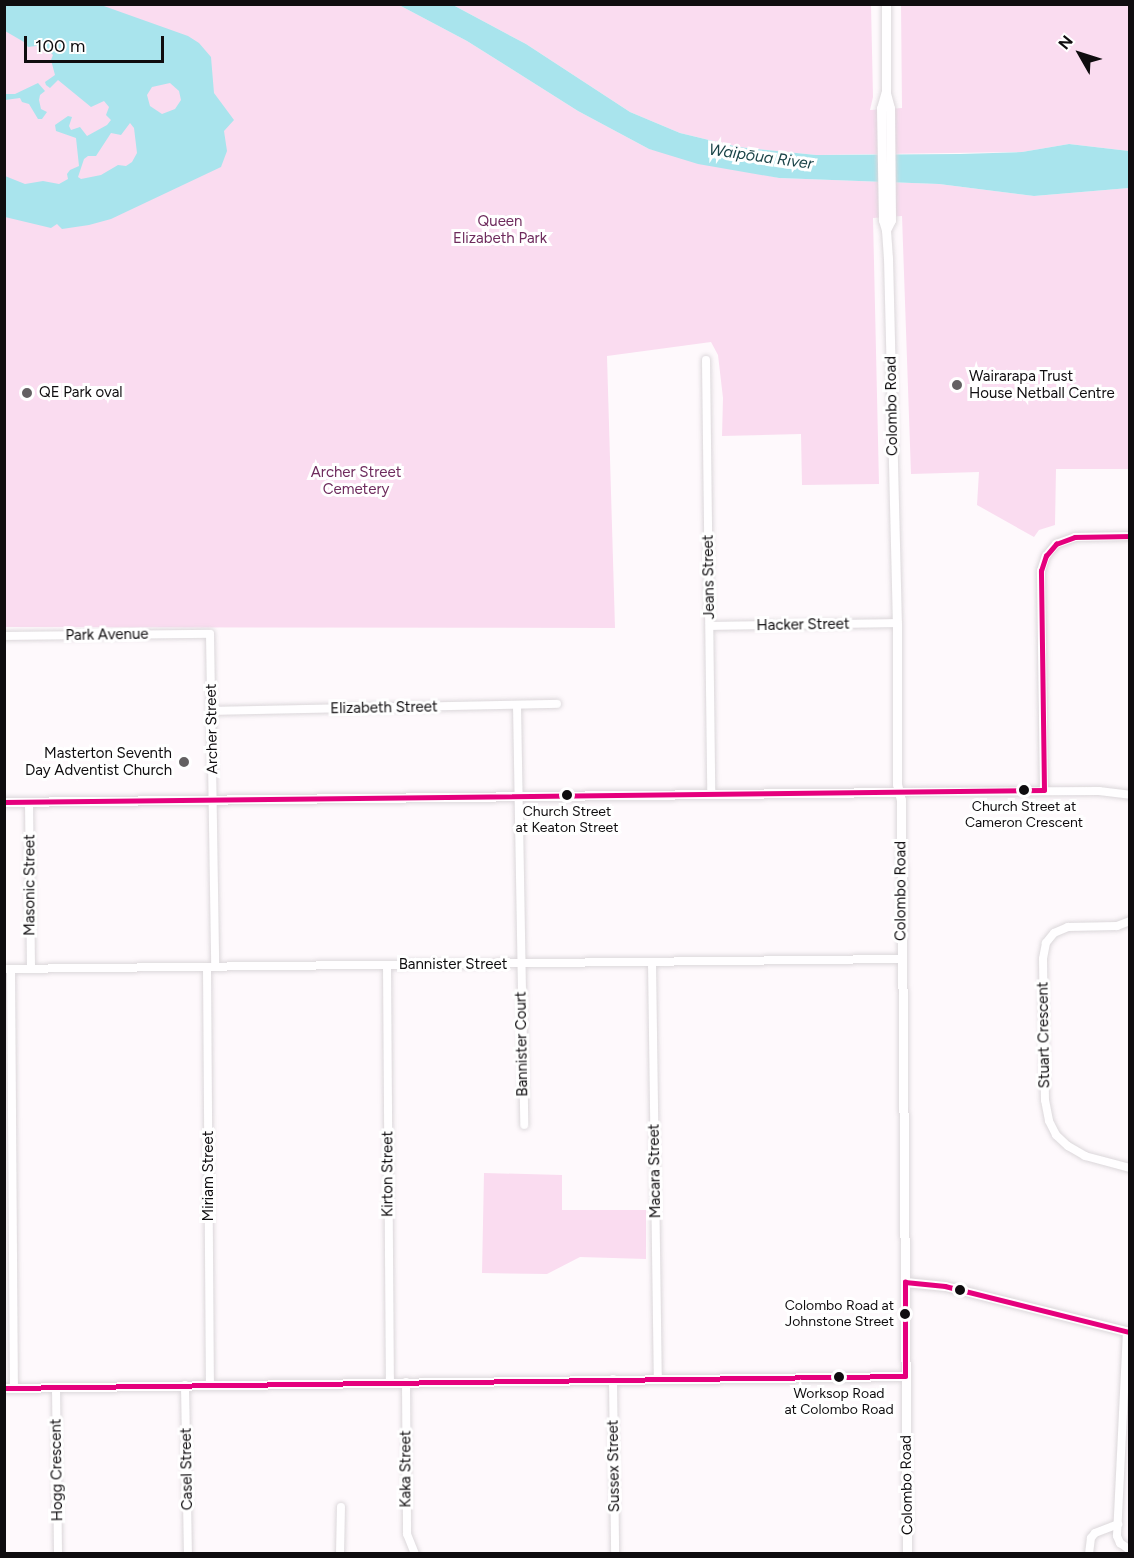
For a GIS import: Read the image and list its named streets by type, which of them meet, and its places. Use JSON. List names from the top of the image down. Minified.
{"streets":{"street":["Colombo Road","Jeans Street","Hacker Street","Park Avenue","Elizabeth Street","Archer Street","Masonic Street","Bannister Street","Stuart Crescent","Bannister Court","Macara Street","Kirton Street","Miriam Street","Sussex Street","Casel Street","Kaka Street","Hogg Crescent"]},"crossings":[["Colombo Road","Hacker Street"],["Colombo Road","Bannister Street"],["Jeans Street","Hacker Street"],["Park Avenue","Archer Street"],["Elizabeth Street","Archer Street"],["Elizabeth Street","Bannister Court"],["Archer Street","Bannister Street"],["Archer Street","Miriam Street"],["Masonic Street","Bannister Street"],["Bannister Street","Bannister Court"],["Bannister Street","Macara Street"],["Bannister Street","Kirton Street"],["Bannister Street","Miriam Street"]],"water":["Waipōua River"],"parks":["Queen Elizabeth Park","Archer Street Cemetery"],"places":["Wairarapa Trust House Netball Centre","QE Park oval","Masterton Seventh Day Adventist Church","Church Street at Cameron Crescent","Church Street at Keaton Street","Colombo Road at Johnstone Street","Worksop Road at Colombo Road"],"scale_bar":"100 m","north":"top left"}
